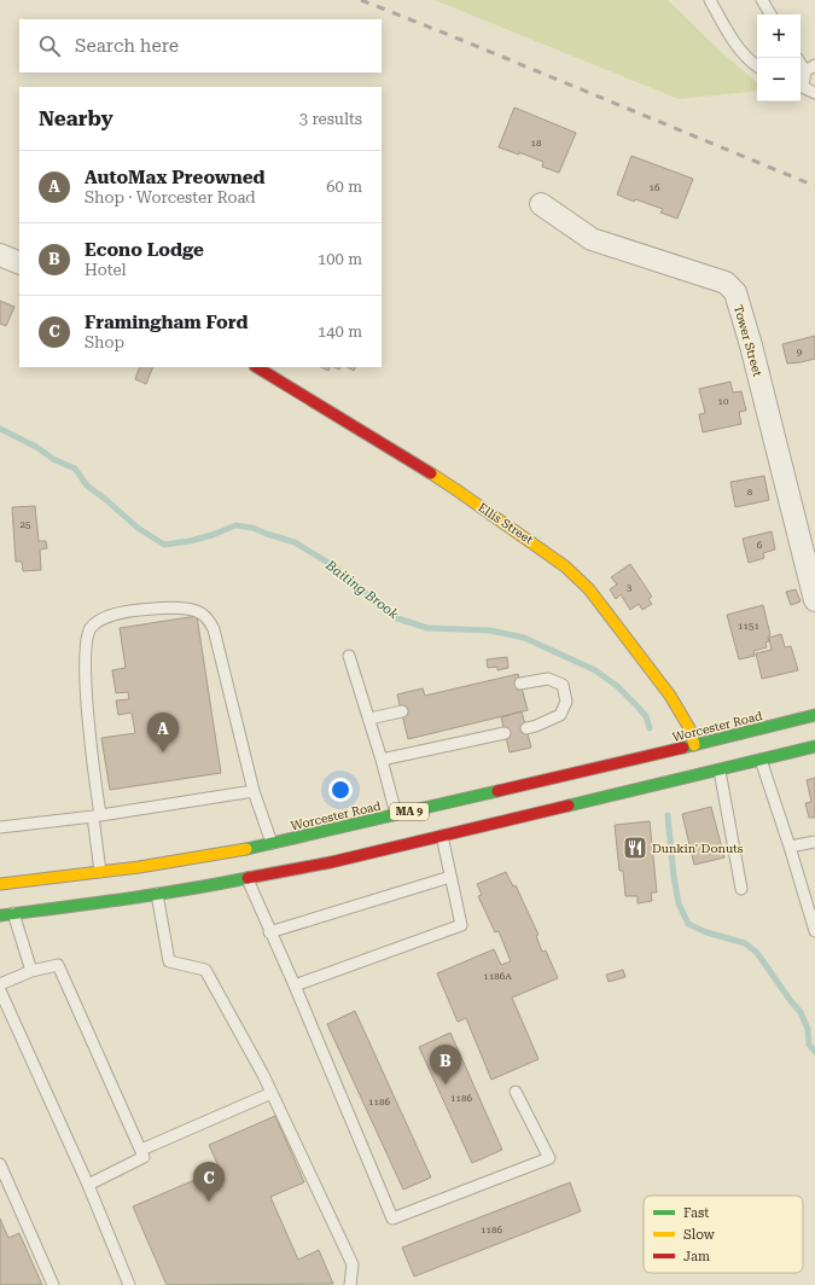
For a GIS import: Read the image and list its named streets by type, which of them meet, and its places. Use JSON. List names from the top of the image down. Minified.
{"streets":{"main road":["Ellis Street","Worcester Road","MA 9"],"street":["Tower Street"]},"crossings":[["Ellis Street","Worcester Road"]],"water":["Baiting Brook"],"places":{"restaurant":["Dunkin' Donuts"]},"house_numbers":["18","16","9","10","8","25","6","3","1151","1186A","1186","1186","1186"],"legend":["Fast","Slow","Jam"],"page":{"map_buttons":["+","−"],"search":"Search here","heading":["Nearby","3 results"],"list":[{"mark":"A","name":"AutoMax Preowned","note":"Shop · Worcester Road","value":"60 m"},{"mark":"B","name":"Econo Lodge","note":"Hotel","value":"100 m"},{"mark":"C","name":"Framingham Ford","note":"Shop","value":"140 m"}],"pins":["A","B","C"]}}
